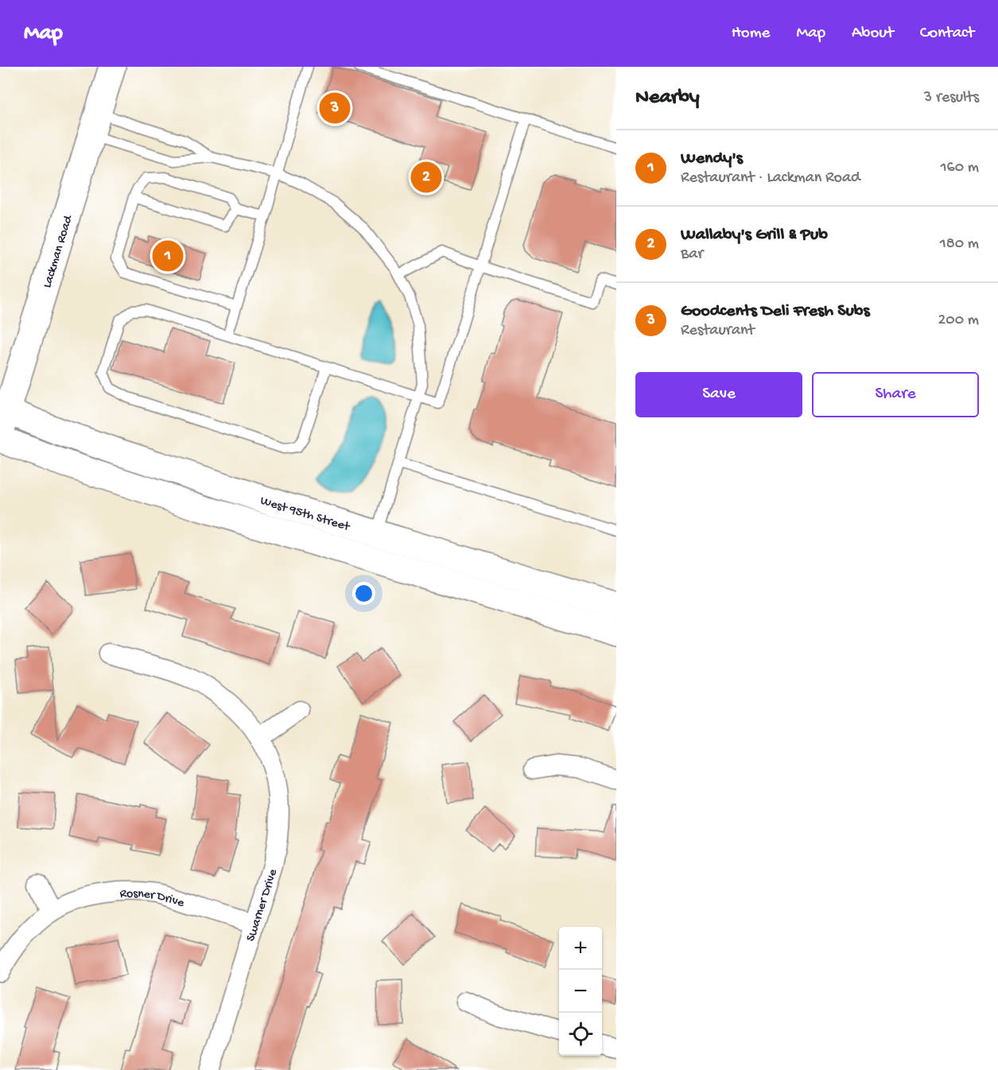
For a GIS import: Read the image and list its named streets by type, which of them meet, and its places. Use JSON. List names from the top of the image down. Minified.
{"streets":{"main road":["Lackman Road","West 95th Street"],"street":["Rosner Drive","Swarner Drive"]},"crossings":[["Lackman Road","West 95th Street"],["Rosner Drive","Swarner Drive"]],"page":{"header":"Map","nav":["Home","Map","About","Contact"],"heading":["Nearby","3 results"],"pins":["3","2","1"],"list":[{"mark":"1","name":"Wendy's","note":"Restaurant · Lackman Road","value":"160 m"},{"mark":"2","name":"Wallaby's Grill & Pub","note":"Bar","value":"180 m"},{"mark":"3","name":"Goodcents Deli Fresh Subs","note":"Restaurant","value":"200 m"}],"buttons":["Save","Share"],"map_buttons":["+","−"]}}
